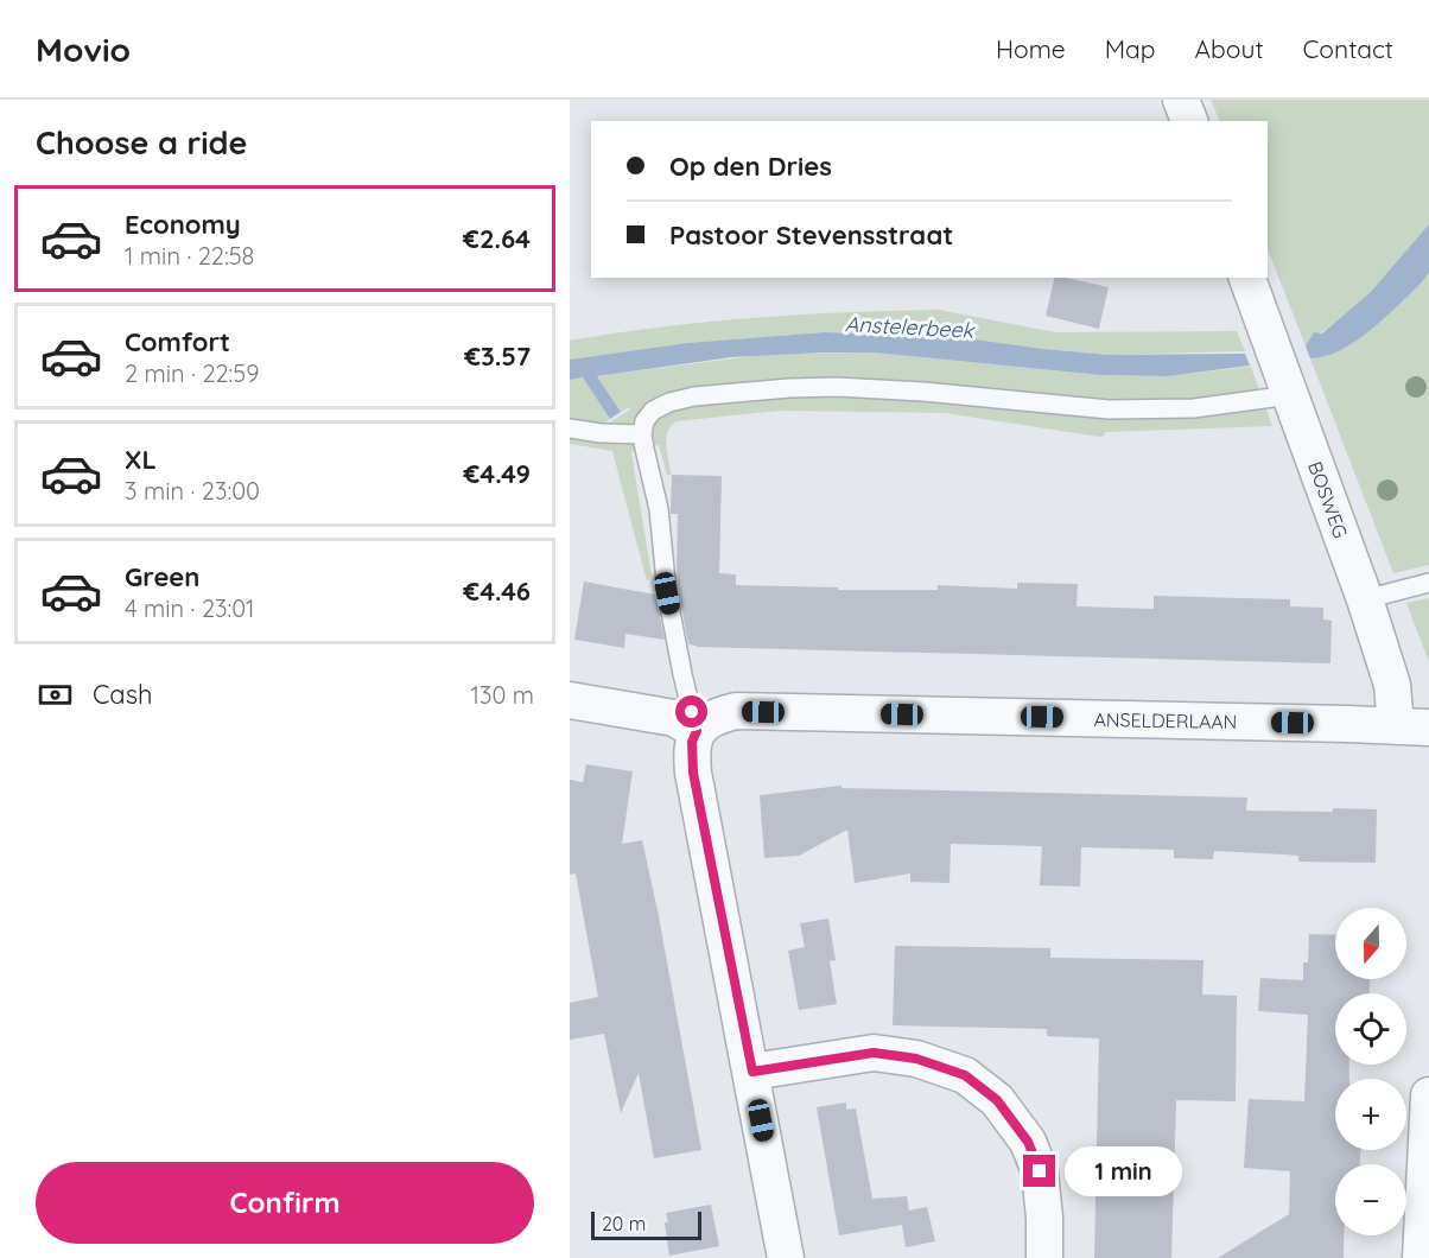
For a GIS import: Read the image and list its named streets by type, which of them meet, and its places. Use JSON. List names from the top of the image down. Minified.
{"streets":{"street":["BOSWEG","ANSELDERLAAN"]},"crossings":[["BOSWEG","ANSELDERLAAN"]],"water":["Anstelerbeek"],"scale_bar":"20 m","north":"bottom","page":{"header":"Movio","nav":["Home","Map","About","Contact"],"heading":"Choose a ride","banner":["Op den Dries","Pastoor Stevensstraat"],"list":[{"name":"Economy","note":"1 min · 22:58","value":"€2.64"},{"name":"Comfort","note":"2 min · 22:59","value":"€3.57"},{"name":"XL","note":"3 min · 23:00","value":"€4.49"},{"name":"Green","note":"4 min · 23:01","value":"€4.46"}],"pay":["Cash","130 m"],"map_buttons":["+","−"],"bubble":"1 min","buttons":"Confirm","scale":"20 m"}}
